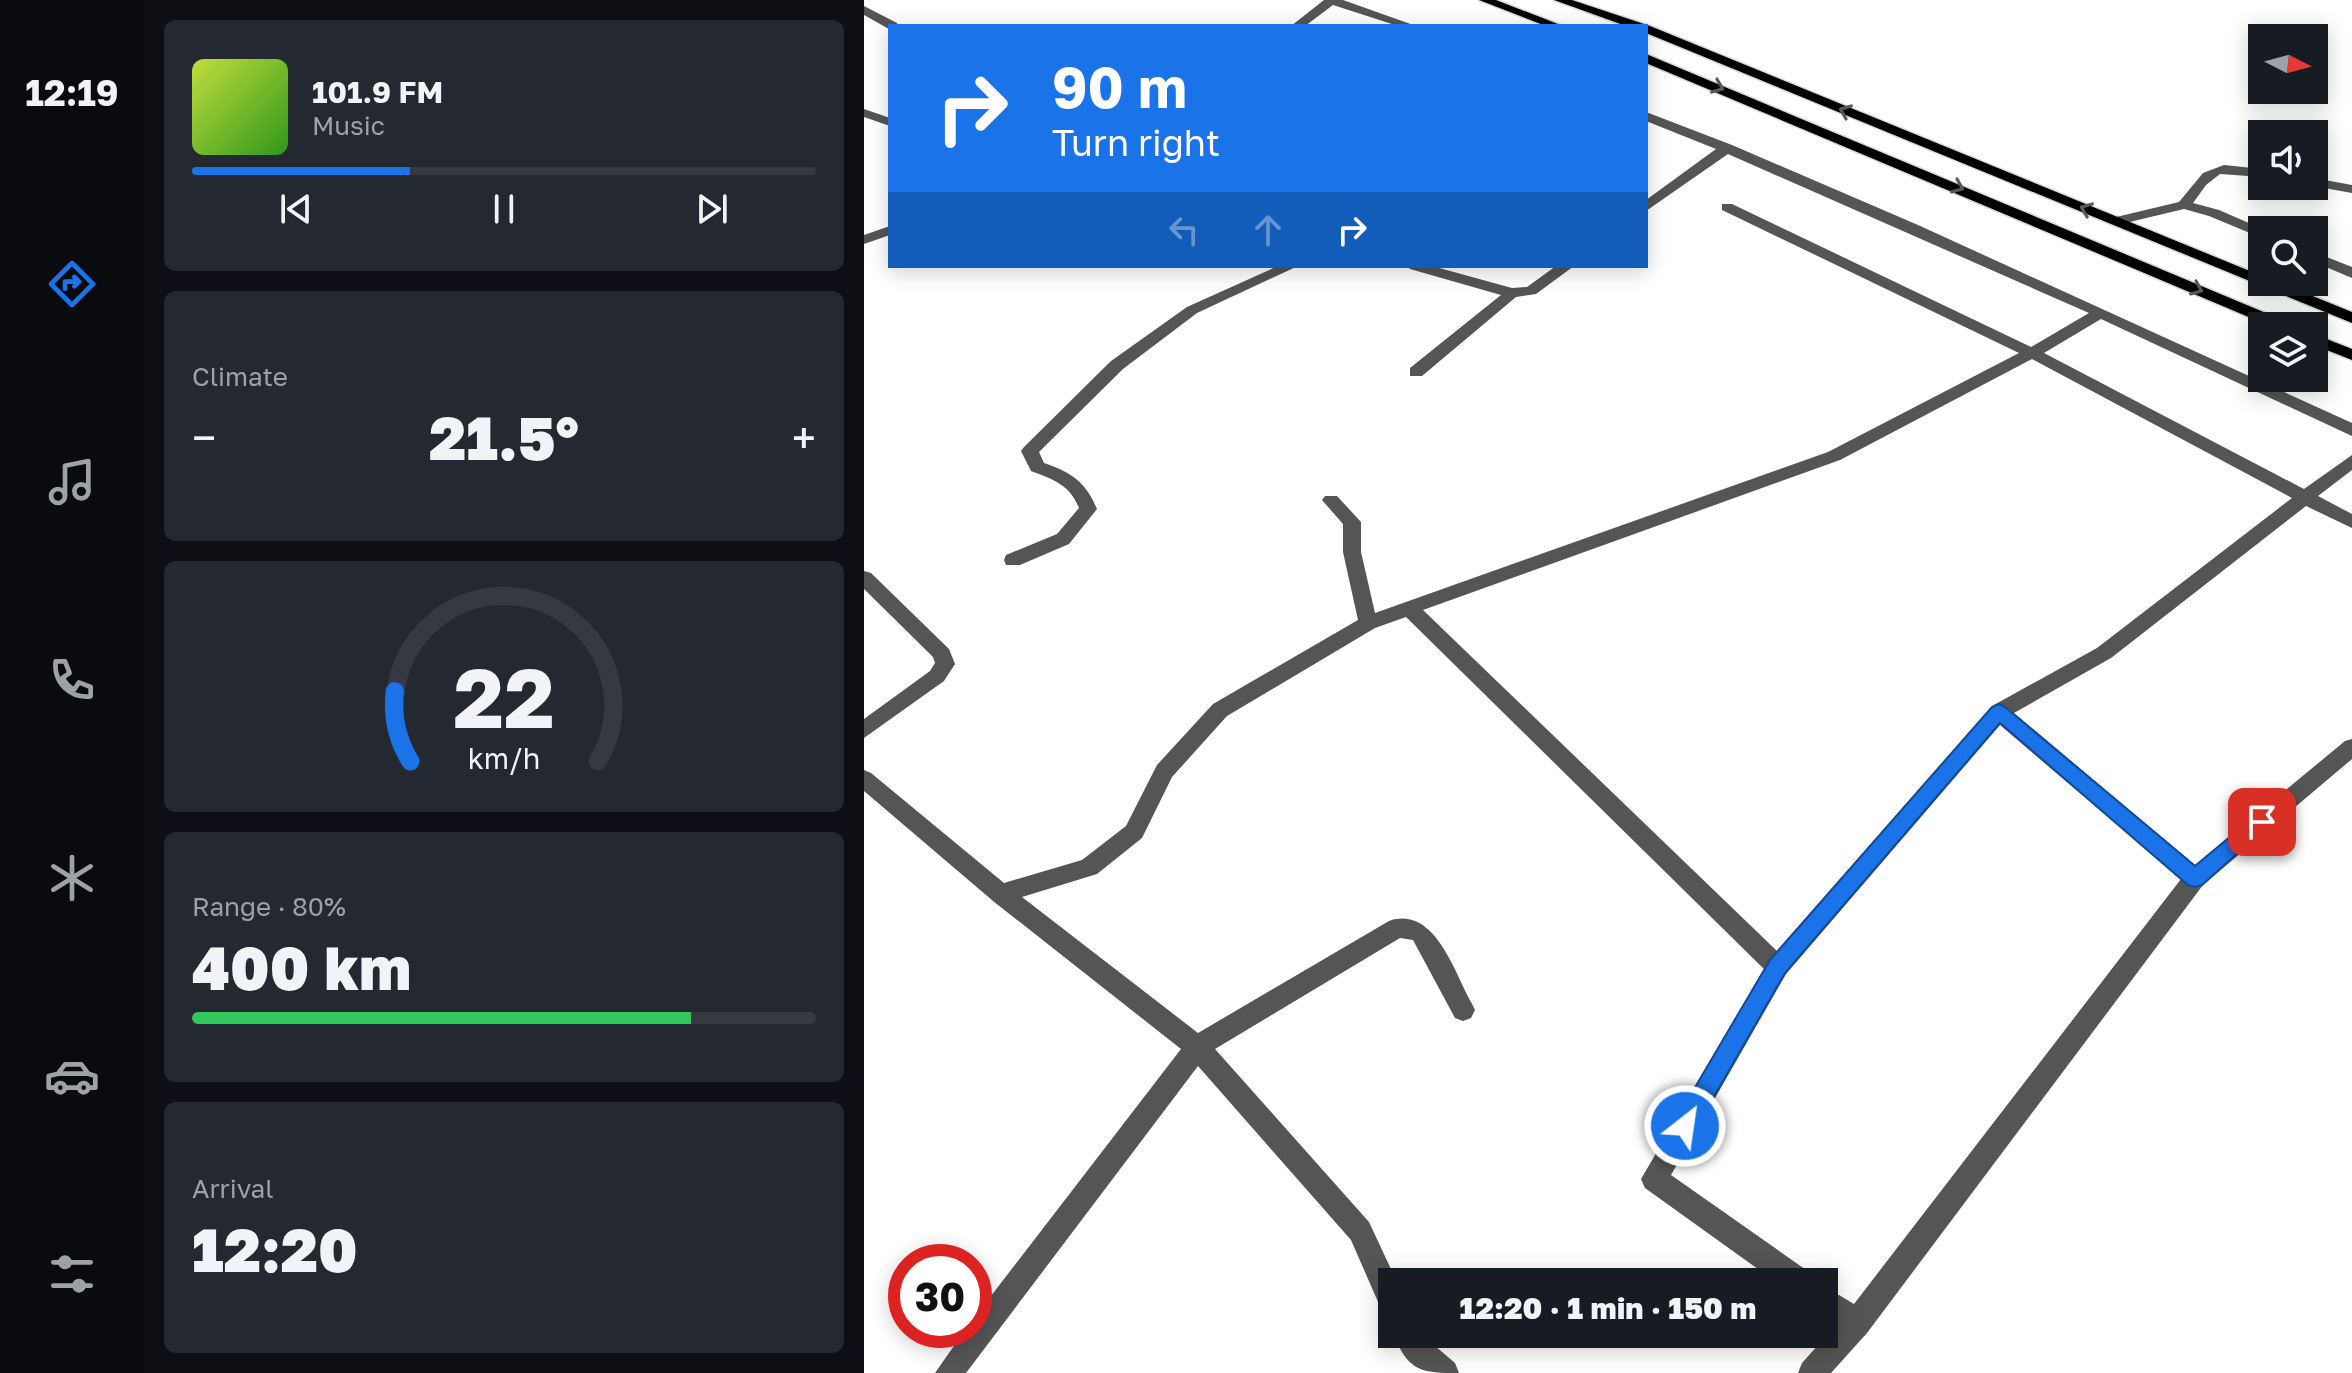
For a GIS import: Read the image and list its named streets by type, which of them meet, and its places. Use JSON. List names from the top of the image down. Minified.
{"north":"right","page":{"tabs":"12:19","turn":["90 m","Turn right"],"song":["101.9 FM","Music"],"tile":["Climate",["Range · 80%","400 km"],["Arrival","12:20"]],"heat":["−","21.5°","+"],"limit":"30","trip":"12:20 · 1 min · 150 m","gauge":["22","km/h"]}}
